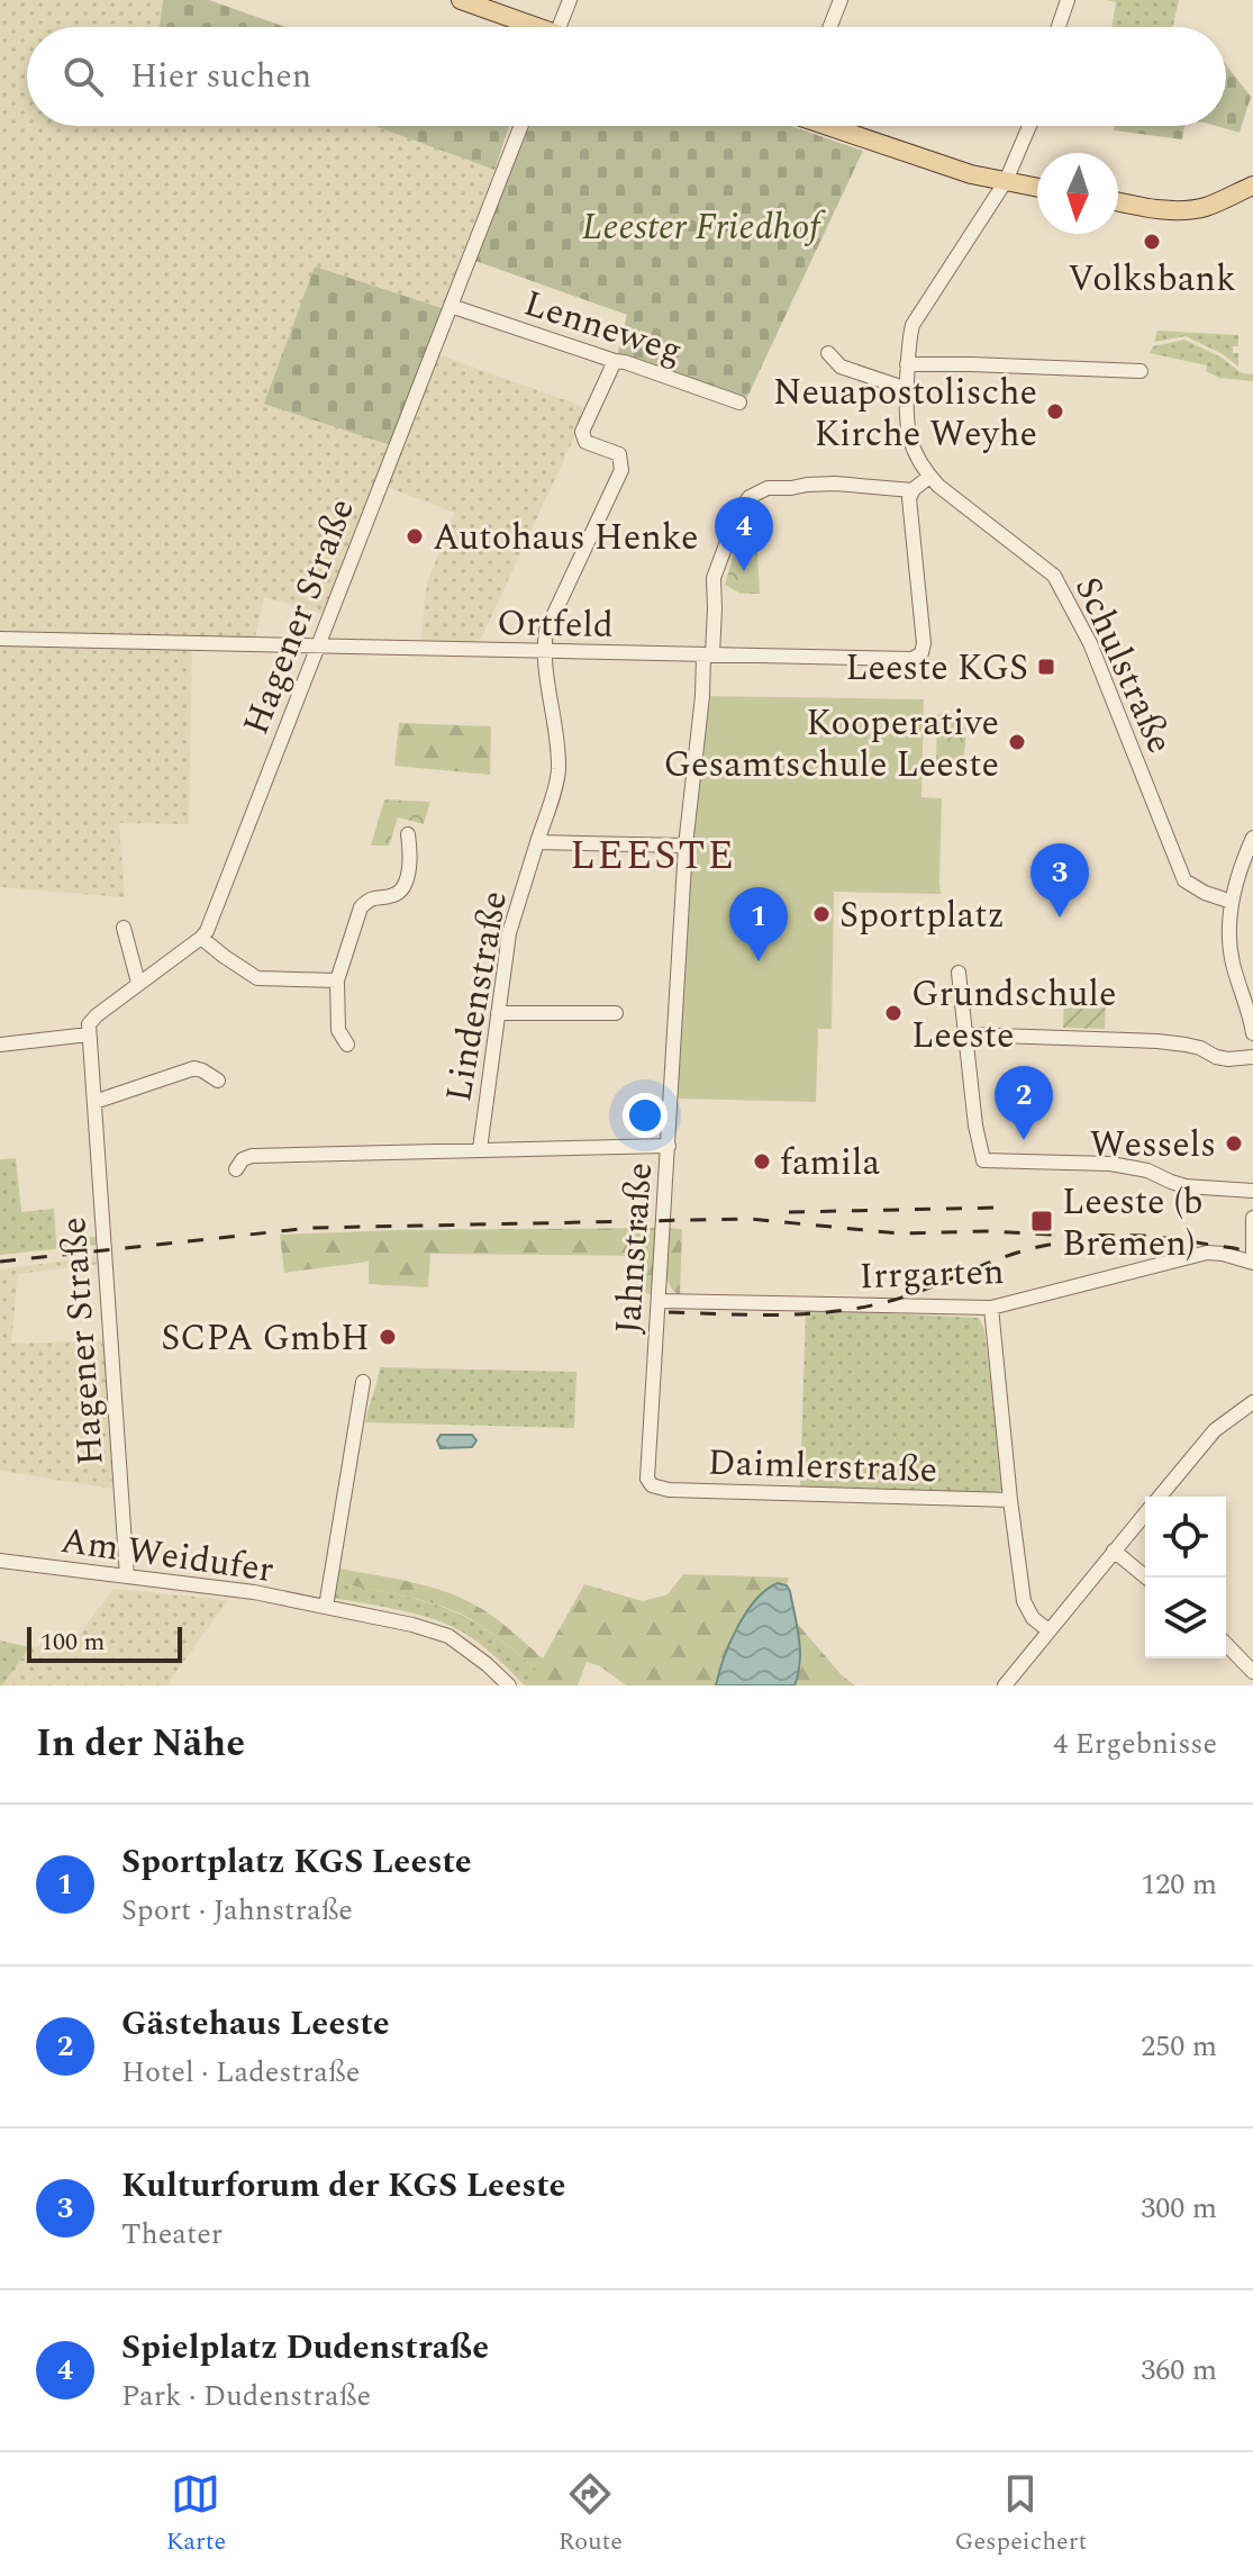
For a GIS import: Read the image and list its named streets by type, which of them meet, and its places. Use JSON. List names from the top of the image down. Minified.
{"streets":{"street":["Lenneweg","Hagener Straße","Ortfeld","Schulstraße","Lindenstraße","Jahnstraße","Irrgarten","Daimlerstraße","Am Weidufer"]},"crossings":[["Lenneweg","Hagener Straße"],["Hagener Straße","Ortfeld"],["Hagener Straße","Am Weidufer"],["Ortfeld","Lindenstraße"],["Ortfeld","Jahnstraße"],["Jahnstraße","Irrgarten"],["Jahnstraße","Daimlerstraße"]],"districts":["LEESTE"],"parks":["Leester Friedhof"],"places":{"other":["Volksbank","Neuapostolische Kirche Weyhe","Autohaus Henke","Kooperative Gesamtschule Leeste","Sportplatz","Grundschule Leeste","Wessels","famila","SCPA GmbH"],"transit":["Leeste KGS","Leeste (b Bremen)"]},"scale_bar":"100 m","north":"bottom","page":{"search":"Hier suchen","pins":["4","3","1","2"],"scale":"100 m","heading":["In der Nähe","4 Ergebnisse"],"list":[{"mark":"1","name":"Sportplatz KGS Leeste","note":"Sport · Jahnstraße","value":"120 m"},{"mark":"2","name":"Gästehaus Leeste","note":"Hotel · Ladestraße","value":"250 m"},{"mark":"3","name":"Kulturforum der KGS Leeste","note":"Theater","value":"300 m"},{"mark":"4","name":"Spielplatz Dudenstraße","note":"Park · Dudenstraße","value":"360 m"}],"nav":["Karte","Route","Gespeichert"]}}
